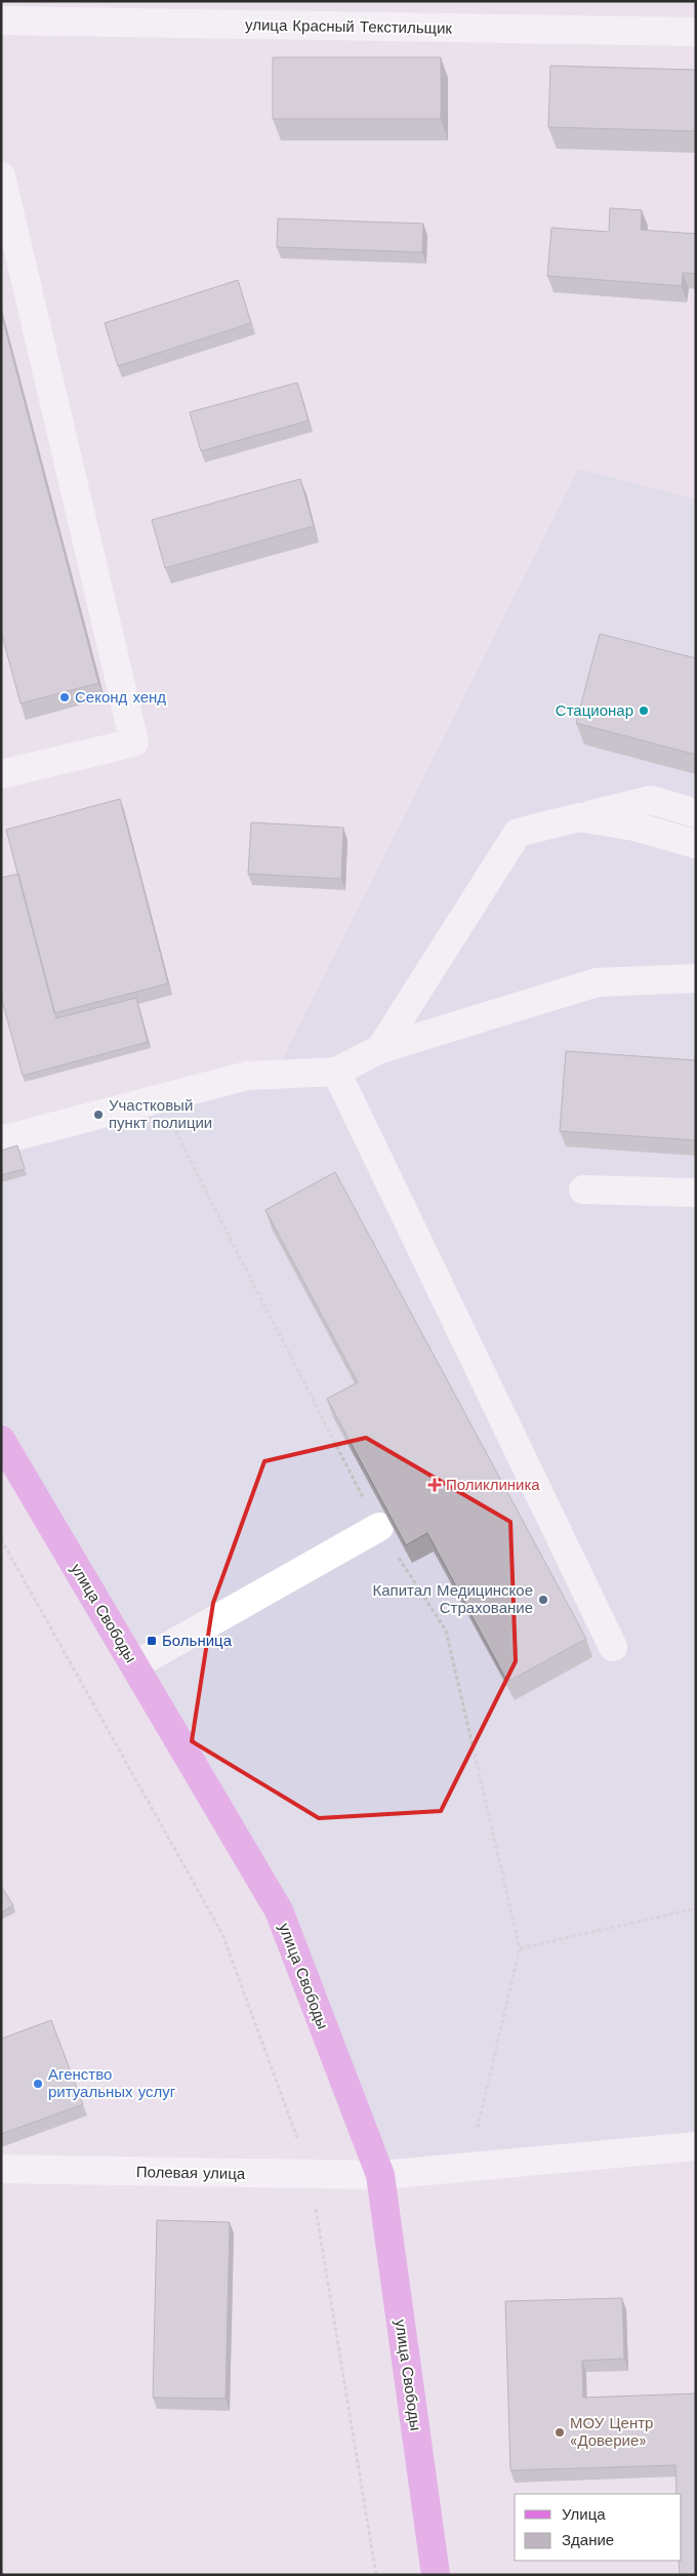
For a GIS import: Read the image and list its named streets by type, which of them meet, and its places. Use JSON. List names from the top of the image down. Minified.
{"streets":{"main road":["улица Свободы"],"street":["улица Красный Текстильщик","Полевая улица"]},"crossings":[["улица Свободы","Полевая улица"]],"places":{"other":["Секонд хенд","Стационар","Участковый пункт полиции","Капитал Медицинское Страхование","Агенство ритуальных услуг","МОУ Центр «Доверие»"],"health":["Поликлиника"],"transit":["Больница"]},"legend":["Улица","Здание"]}
